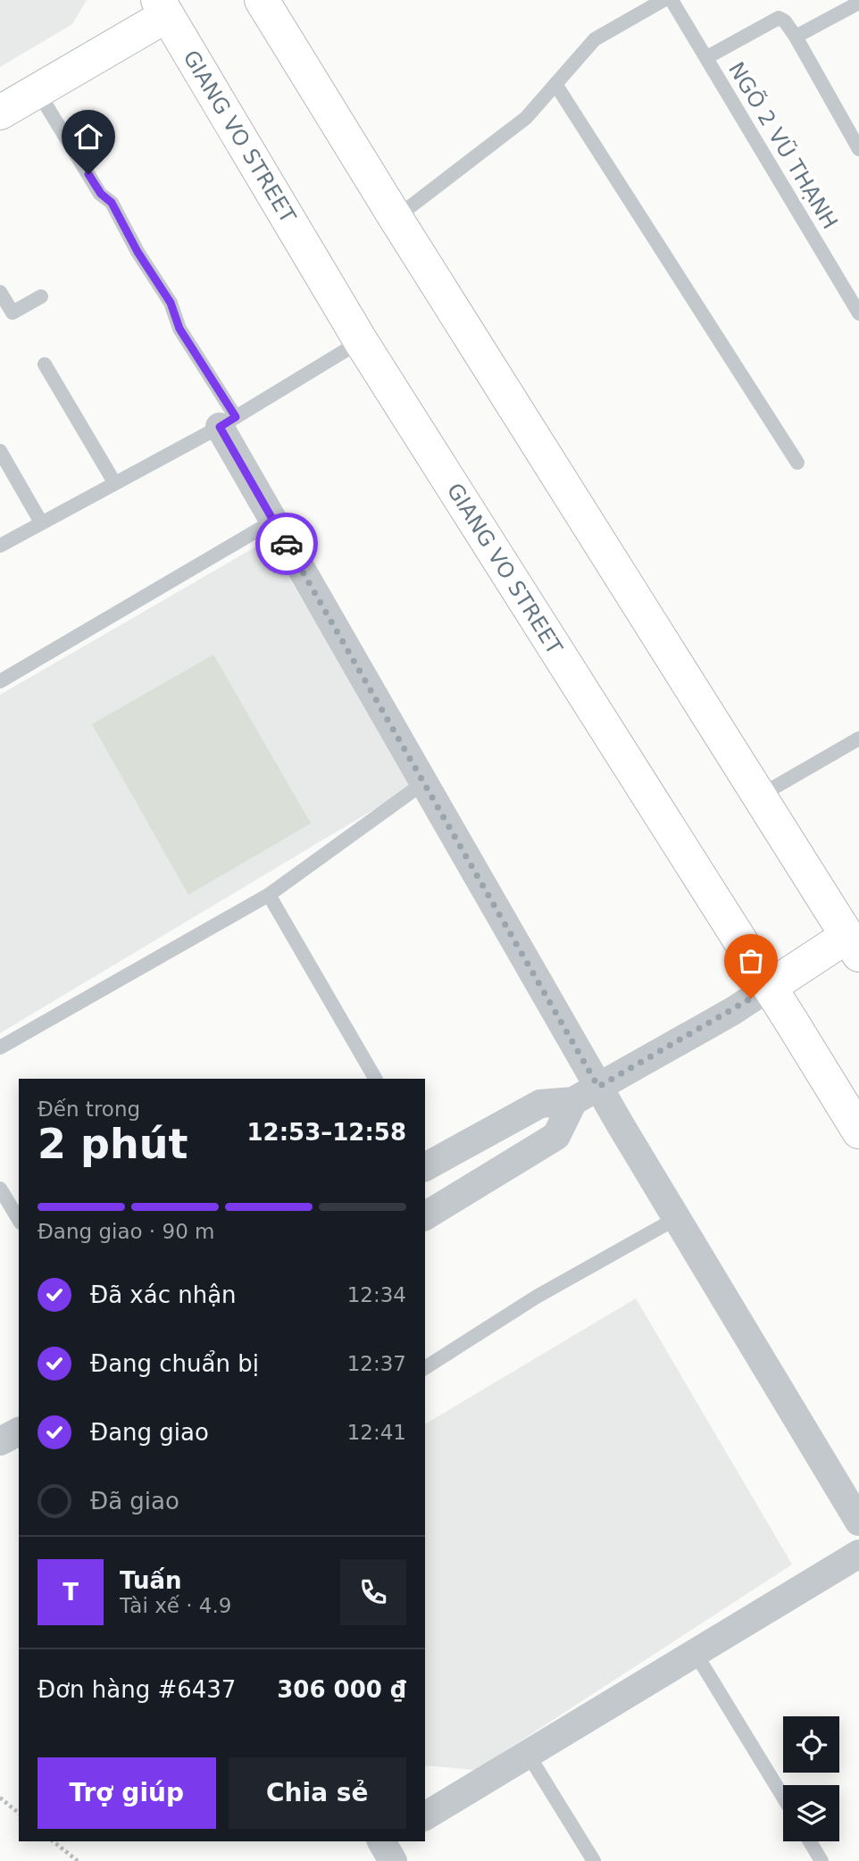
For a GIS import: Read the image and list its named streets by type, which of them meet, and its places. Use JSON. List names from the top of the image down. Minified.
{"streets":{"main road":["GIANG VO STREET"],"lane":["NGÕ 2 VŨ THẠNH"]},"page":{"heading":["2 phút","Đến trong","12:53–12:58"],"panel":["Tuấn","Tài xế · 4.9","Đơn hàng #6437","306 000 ₫"],"bar":"Đang giao · 90 m","list":[["Đã xác nhận","12:34"],["Đang chuẩn bị","12:37"],["Đang giao","12:41"],"Đã giao"],"round":"T","buttons":["Trợ giúp","Chia sẻ"]}}
